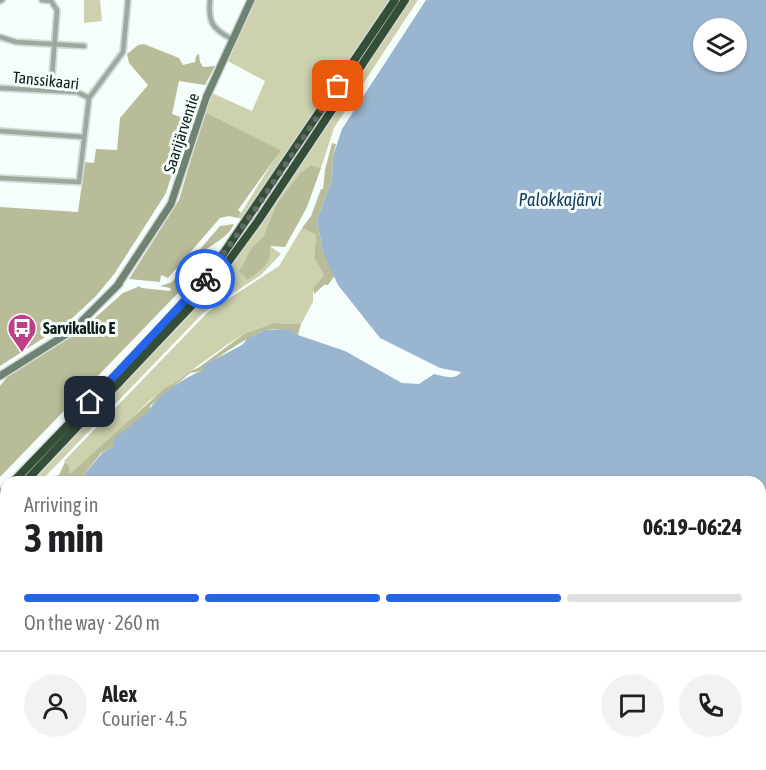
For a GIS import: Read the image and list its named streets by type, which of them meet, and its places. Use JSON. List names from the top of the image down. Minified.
{"streets":{"main road":["Saarijärventie"],"street":["Tanssikaari"]},"water":["Palokkajärvi"],"places":{"bus stop":["Sarvikallio E"]},"page":{"heading":["3 min","Arriving in","06:19–06:24"],"panel":["Alex","Courier · 4.5"],"bar":"On the way · 260 m"}}
